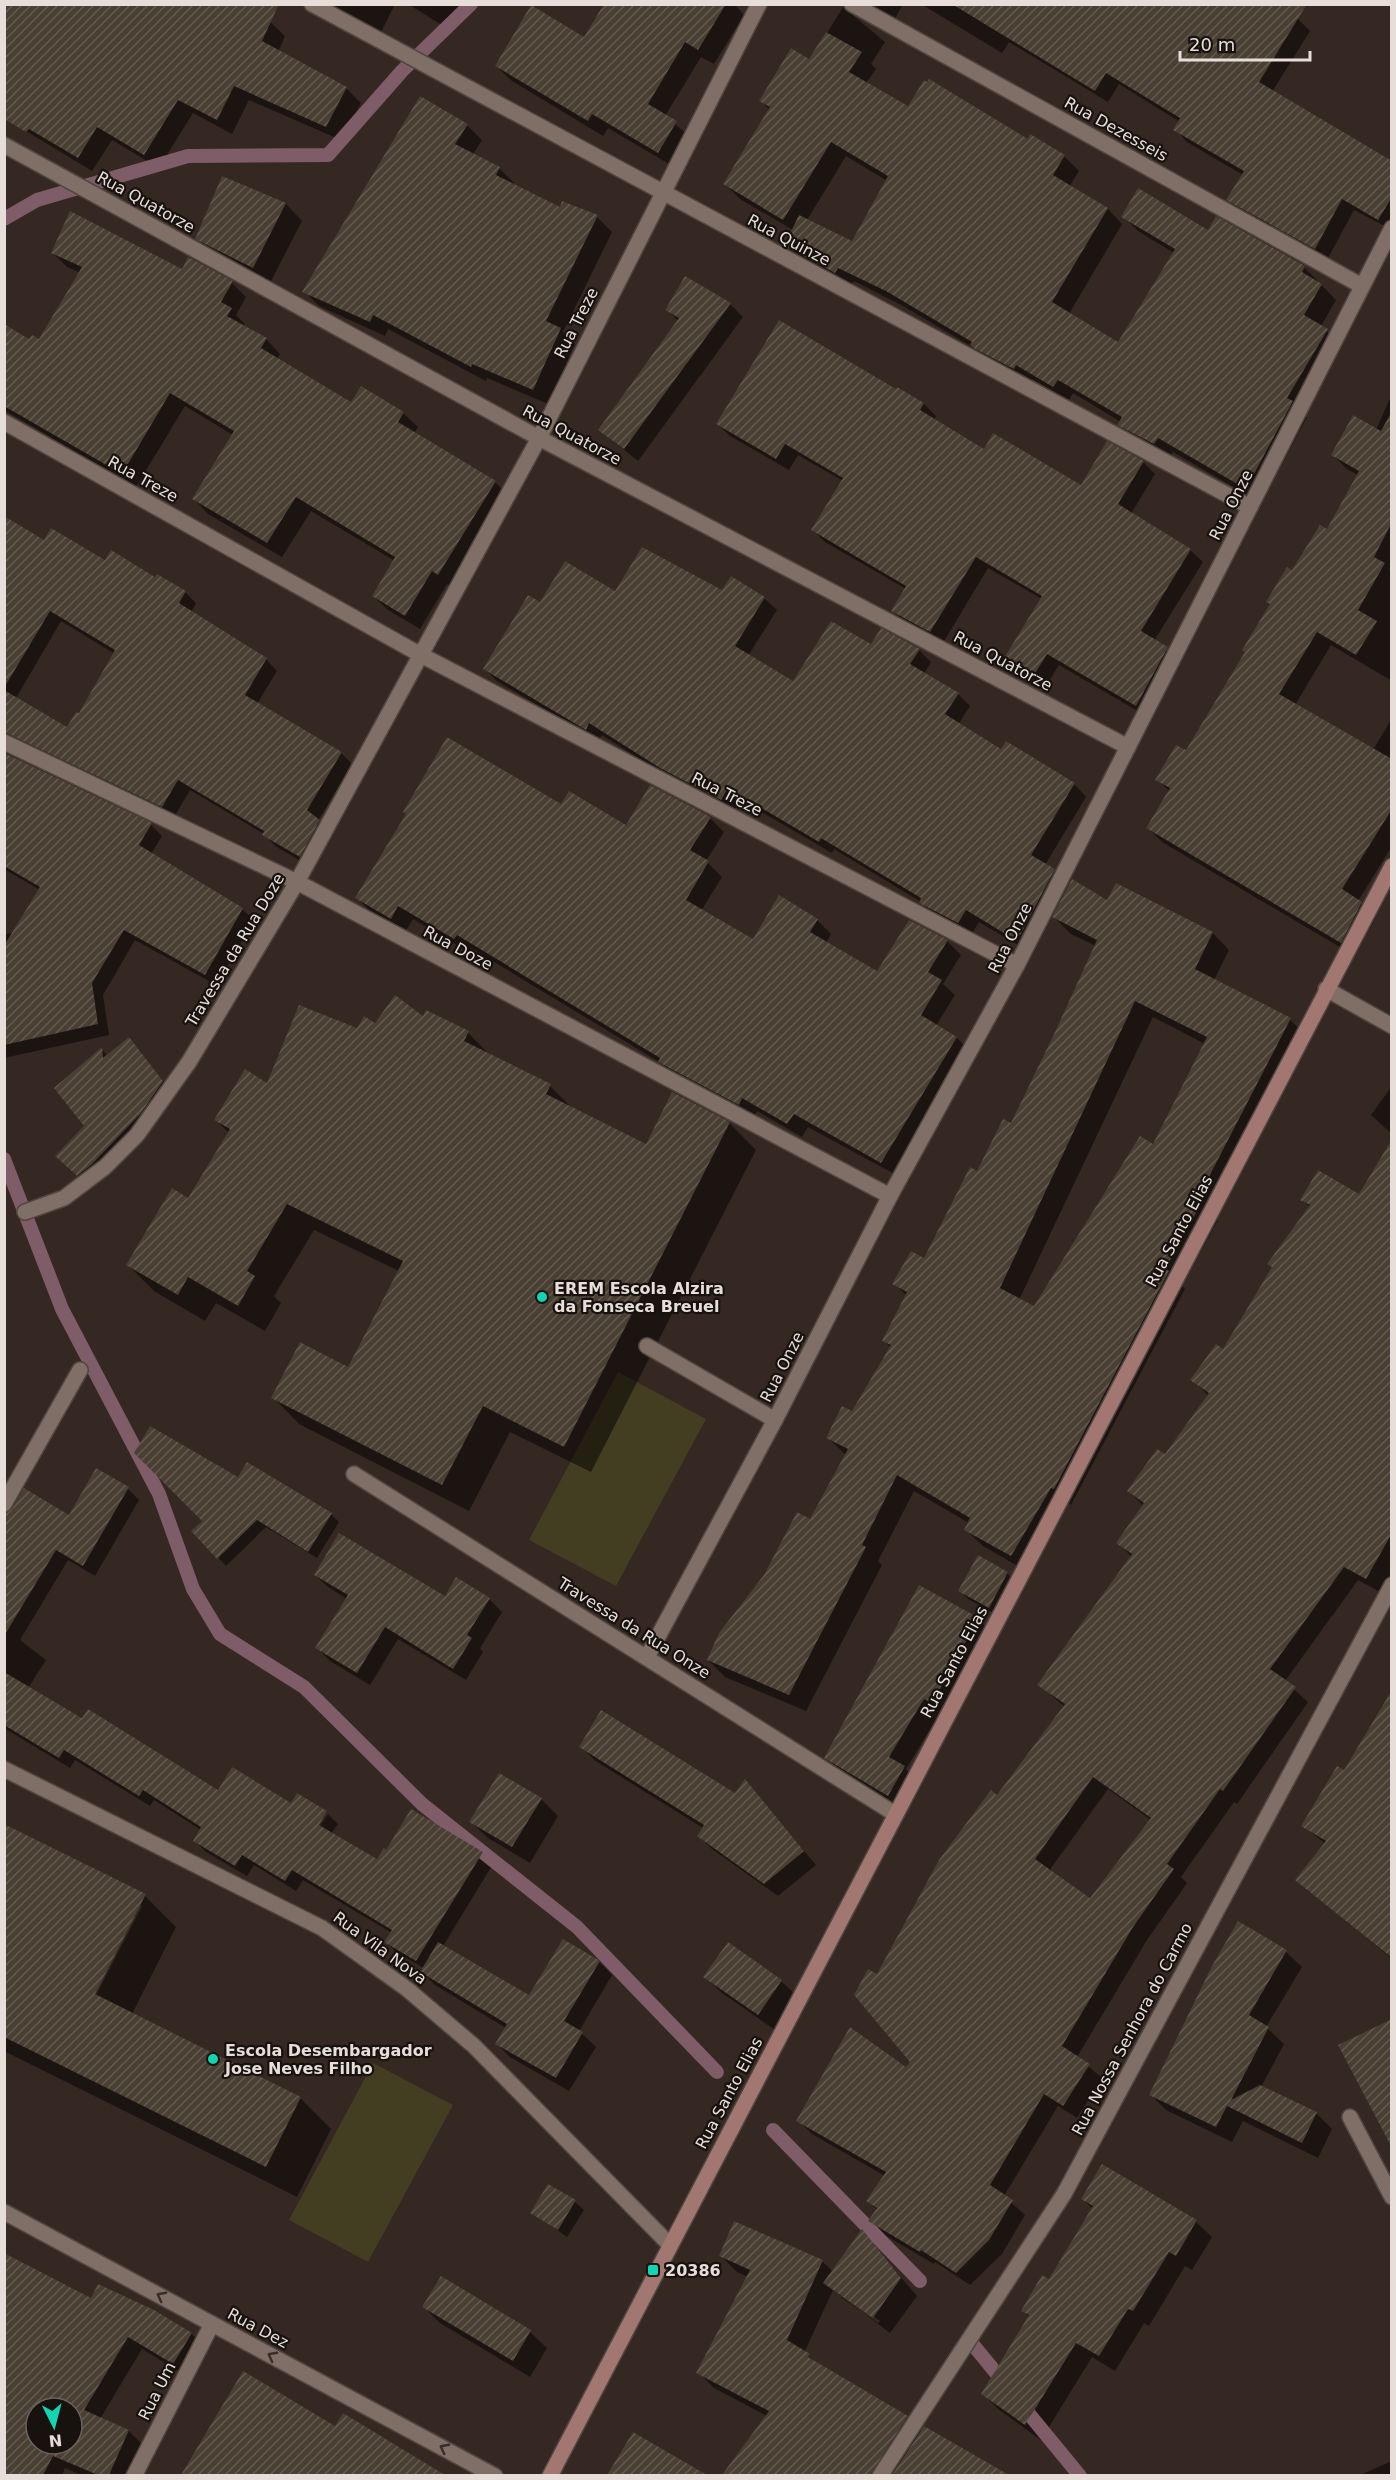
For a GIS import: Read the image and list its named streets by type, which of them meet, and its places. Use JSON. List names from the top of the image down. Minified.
{"streets":{"main road":["Rua Santo Elias"],"street":["Rua Dezesseis","Rua Quatorze","Rua Quinze","Rua Treze","Rua Onze","Rua Doze","Travessa da Rua Doze","Travessa da Rua Onze","Rua Vila Nova","Rua Nossa Senhora do Carmo","Rua Dez","Rua Um"]},"crossings":[["Rua Dezesseis","Rua Onze"],["Rua Quatorze","Rua Treze"],["Rua Quatorze","Rua Onze"],["Rua Quinze","Rua Treze"],["Rua Quinze","Rua Onze"],["Rua Treze","Rua Onze"],["Rua Treze","Travessa da Rua Doze"],["Rua Onze","Rua Doze"],["Rua Onze","Travessa da Rua Onze"],["Rua Doze","Travessa da Rua Doze"],["Rua Santo Elias","Travessa da Rua Onze"],["Rua Santo Elias","Rua Vila Nova"],["Rua Dez","Rua Um"]],"one_way":["Rua Dez"],"places":{"other":["EREM Escola Alzira da Fonseca Breuel","Escola Desembargador Jose Neves Filho"],"transit":["20386"]},"scale_bar":"20 m","north":"bottom"}
